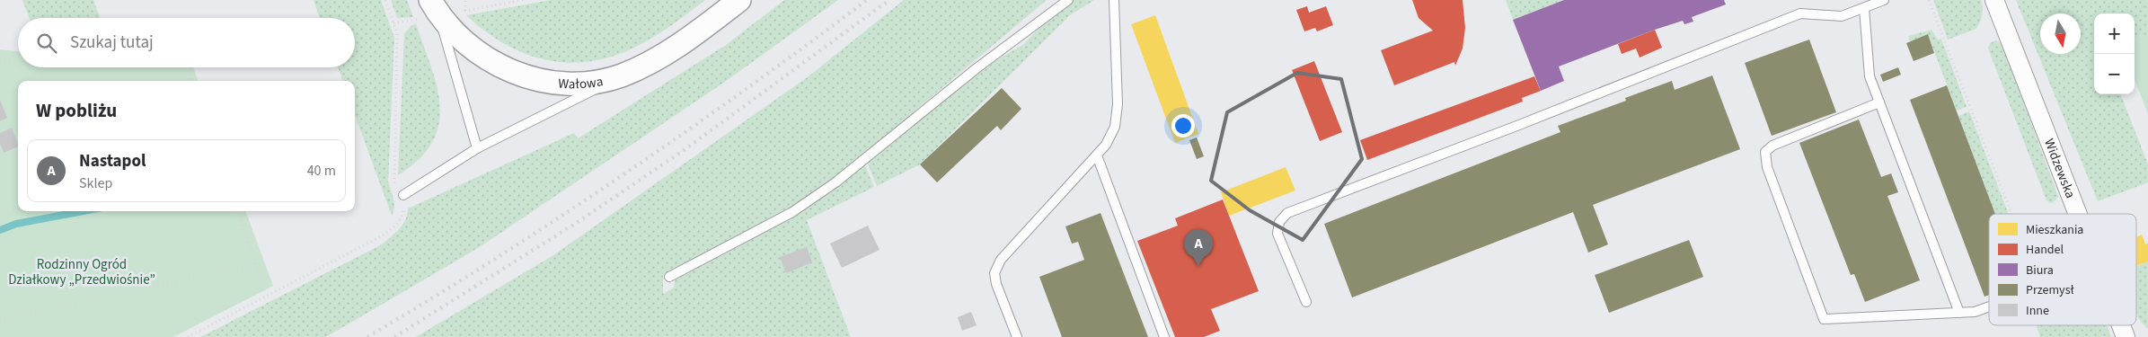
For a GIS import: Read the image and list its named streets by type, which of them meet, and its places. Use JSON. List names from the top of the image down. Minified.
{"streets":{"street":["Wałowa","Widzewska"]},"parks":["Rodzinny Ogród Działkowy „Przedwiośnie”"],"legend":["Mieszkania","Handel","Biura","Przemysł","Inne"],"north":"bottom","page":{"map_buttons":["+","−"],"search":"Szukaj tutaj","heading":"W pobliżu","list":[{"mark":"A","name":"Nastapol","note":"Sklep","value":"40 m"}],"pins":"A"}}
